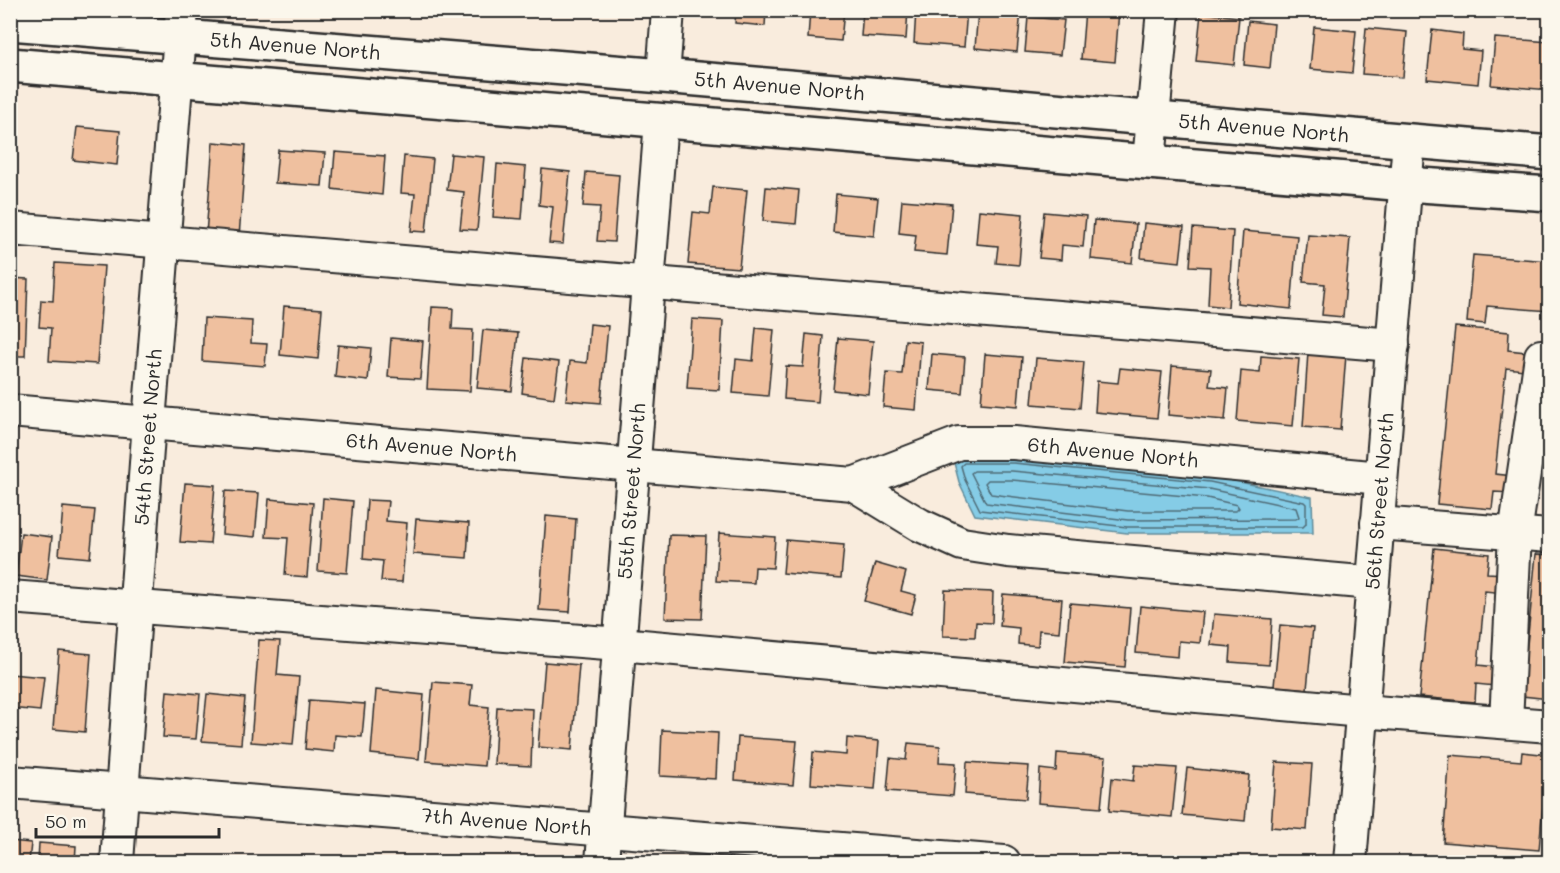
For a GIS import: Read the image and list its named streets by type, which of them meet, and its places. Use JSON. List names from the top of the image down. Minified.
{"streets":{"main road":["5th Avenue North"],"street":["54th Street North","6th Avenue North","55th Street North","56th Street North","7th Avenue North"]},"crossings":[["5th Avenue North","54th Street North"],["5th Avenue North","56th Street North"],["54th Street North","6th Avenue North"],["54th Street North","7th Avenue North"],["6th Avenue North","55th Street North"],["6th Avenue North","56th Street North"],["55th Street North","7th Avenue North"]],"scale_bar":"50 m"}
